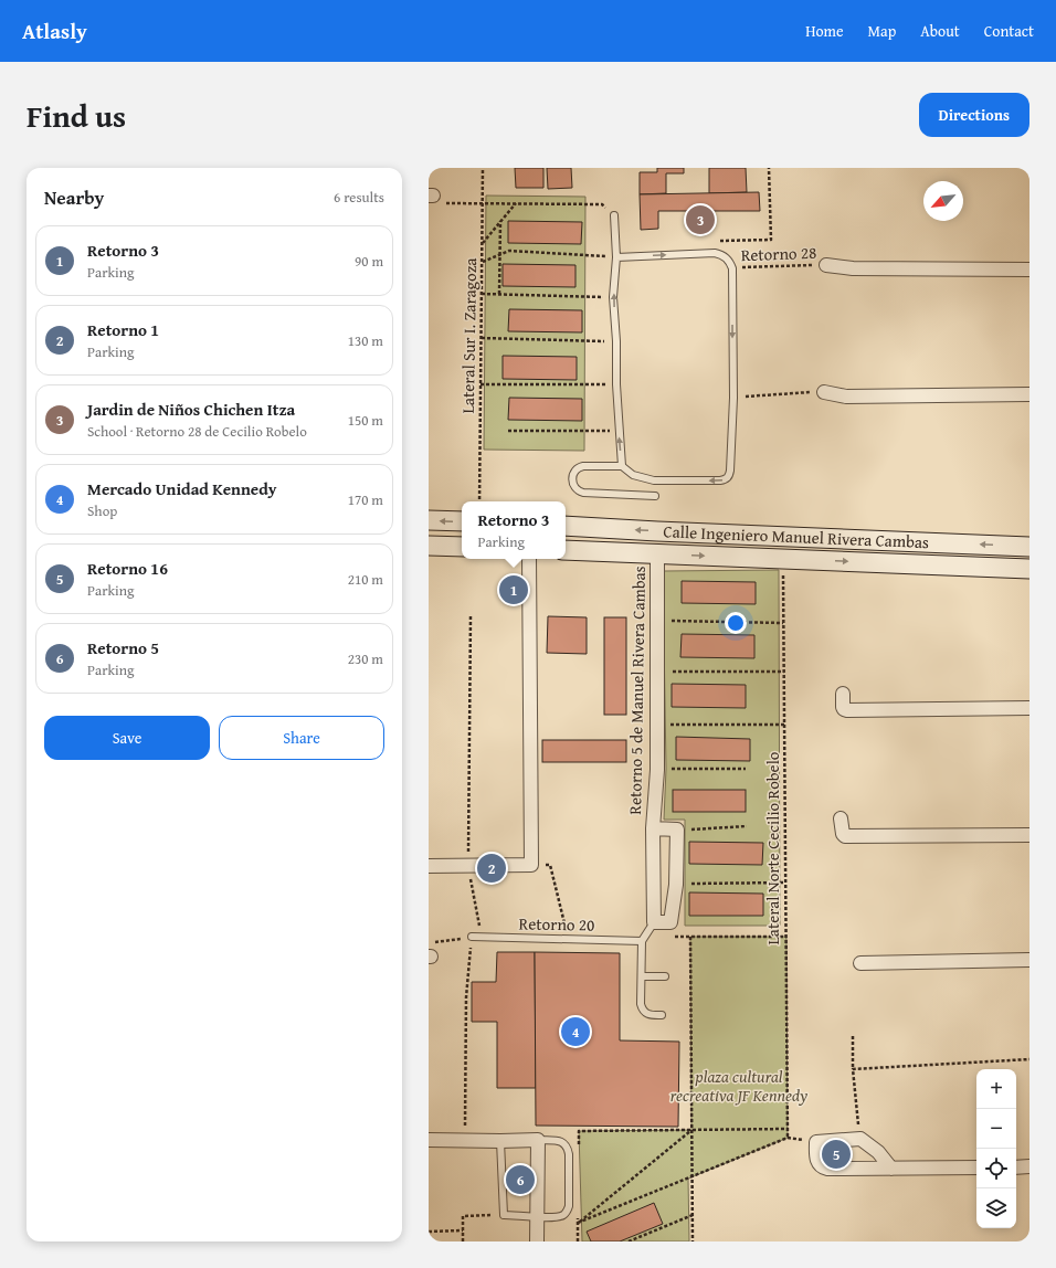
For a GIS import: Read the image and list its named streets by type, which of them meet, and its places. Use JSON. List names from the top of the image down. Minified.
{"streets":{"street":["Calle Ingeniero Manuel Rivera Cambas","Retorno 5 de Manuel Rivera Cambas"],"lane":["Retorno 20"],"path":["Retorno 28","Lateral Sur I. Zaragoza","Lateral Norte Cecilio Robelo"]},"crossings":[["Calle Ingeniero Manuel Rivera Cambas","Retorno 5 de Manuel Rivera Cambas"],["Calle Ingeniero Manuel Rivera Cambas","Lateral Norte Cecilio Robelo"]],"parks":["plaza cultural recreativa JF Kennedy"],"north":"bottom left","page":{"header":"Atlasly","nav":["Home","Map","About","Contact"],"title":"Find us","buttons":["Directions",["Save","Share"]],"heading":["Nearby","6 results"],"pins":["3","1","2","4","5","6"],"list":[{"mark":"1","name":"Retorno 3","note":"Parking","value":"90 m"},{"mark":"2","name":"Retorno 1","note":"Parking","value":"130 m"},{"mark":"3","name":"Jardin de Niños Chichen Itza","note":"School · Retorno 28 de Cecilio Robelo","value":"150 m"},{"mark":"4","name":"Mercado Unidad Kennedy","note":"Shop","value":"170 m"},{"mark":"5","name":"Retorno 16","note":"Parking","value":"210 m"},{"mark":"6","name":"Retorno 5","note":"Parking","value":"230 m"}],"popup":["Retorno 3","Parking"],"map_buttons":["+","−"]}}
